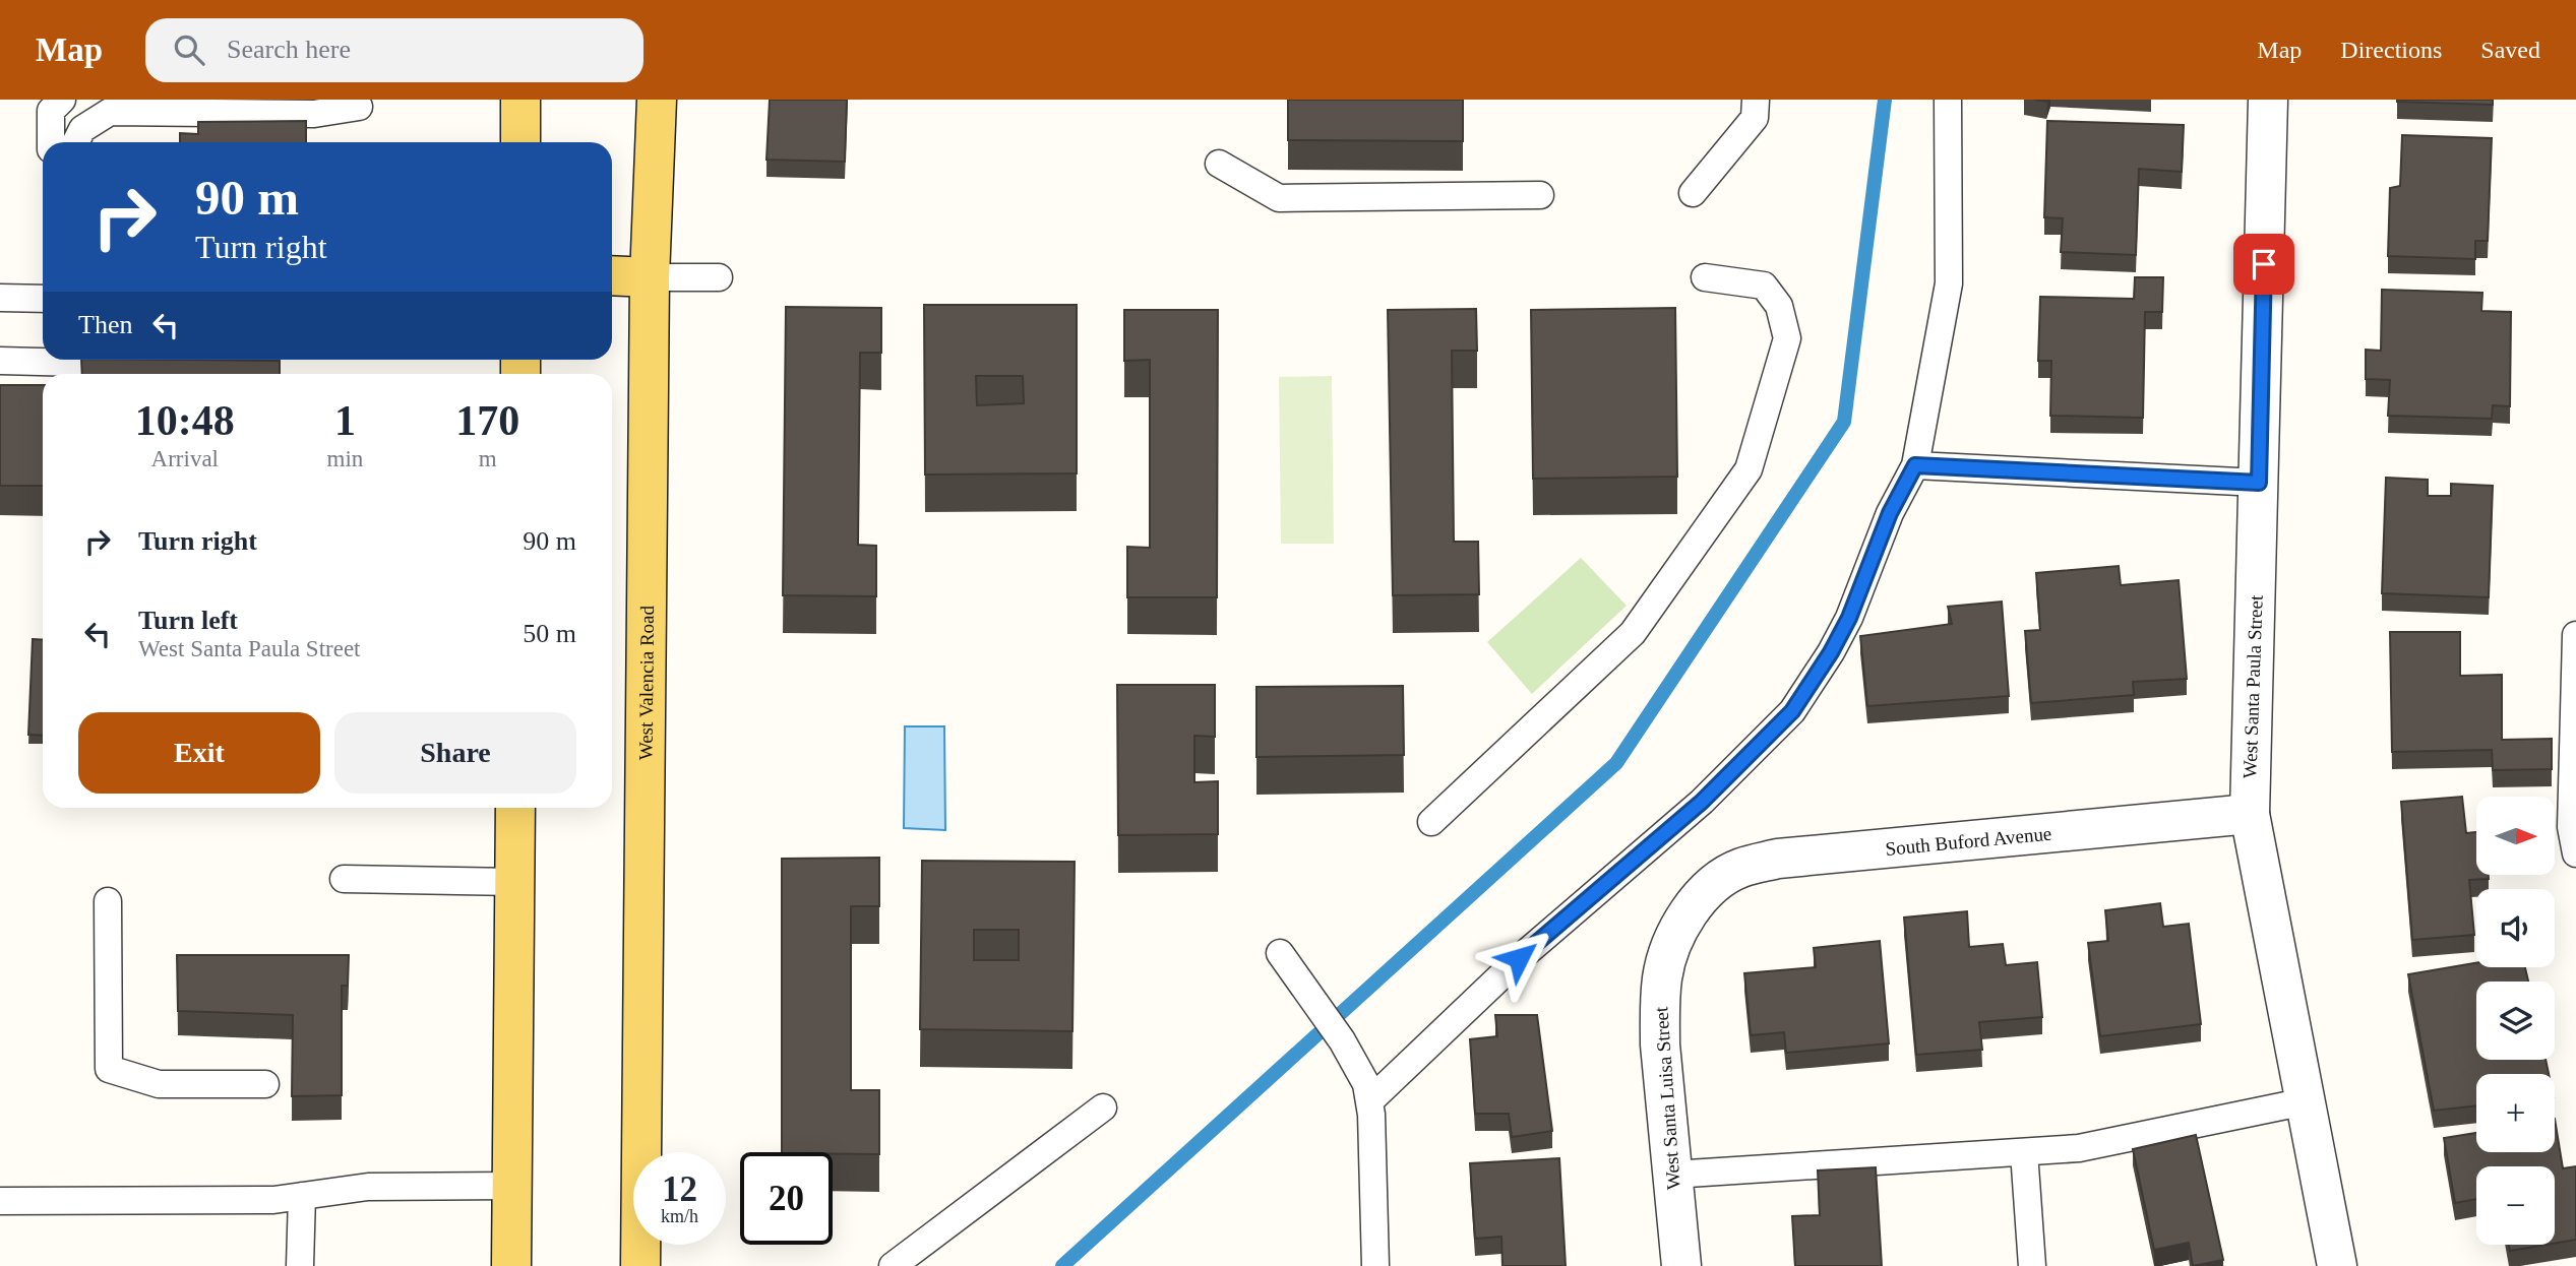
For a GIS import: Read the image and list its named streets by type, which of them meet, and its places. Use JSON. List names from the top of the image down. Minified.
{"streets":{"main road":["West Valencia Road"],"street":["West Santa Paula Street","South Buford Avenue","West Santa Luisa Street"]},"crossings":[["West Santa Paula Street","South Buford Avenue"],["South Buford Avenue","West Santa Luisa Street"]],"north":"right","page":{"header":"Map","search":"Search here","nav":["Map","Directions","Saved"],"turn":["90 m","Turn right"],"then":"Then","eta":["10:48","Arrival","1","min","170","m"],"list":[{"name":"Turn right","value":"90 m"},{"name":"Turn left","note":"West Santa Paula Street","value":"50 m"}],"buttons":["Exit","Share"],"map_buttons":["+","−"],"speed":"12 km/h","limit":"20"}}
